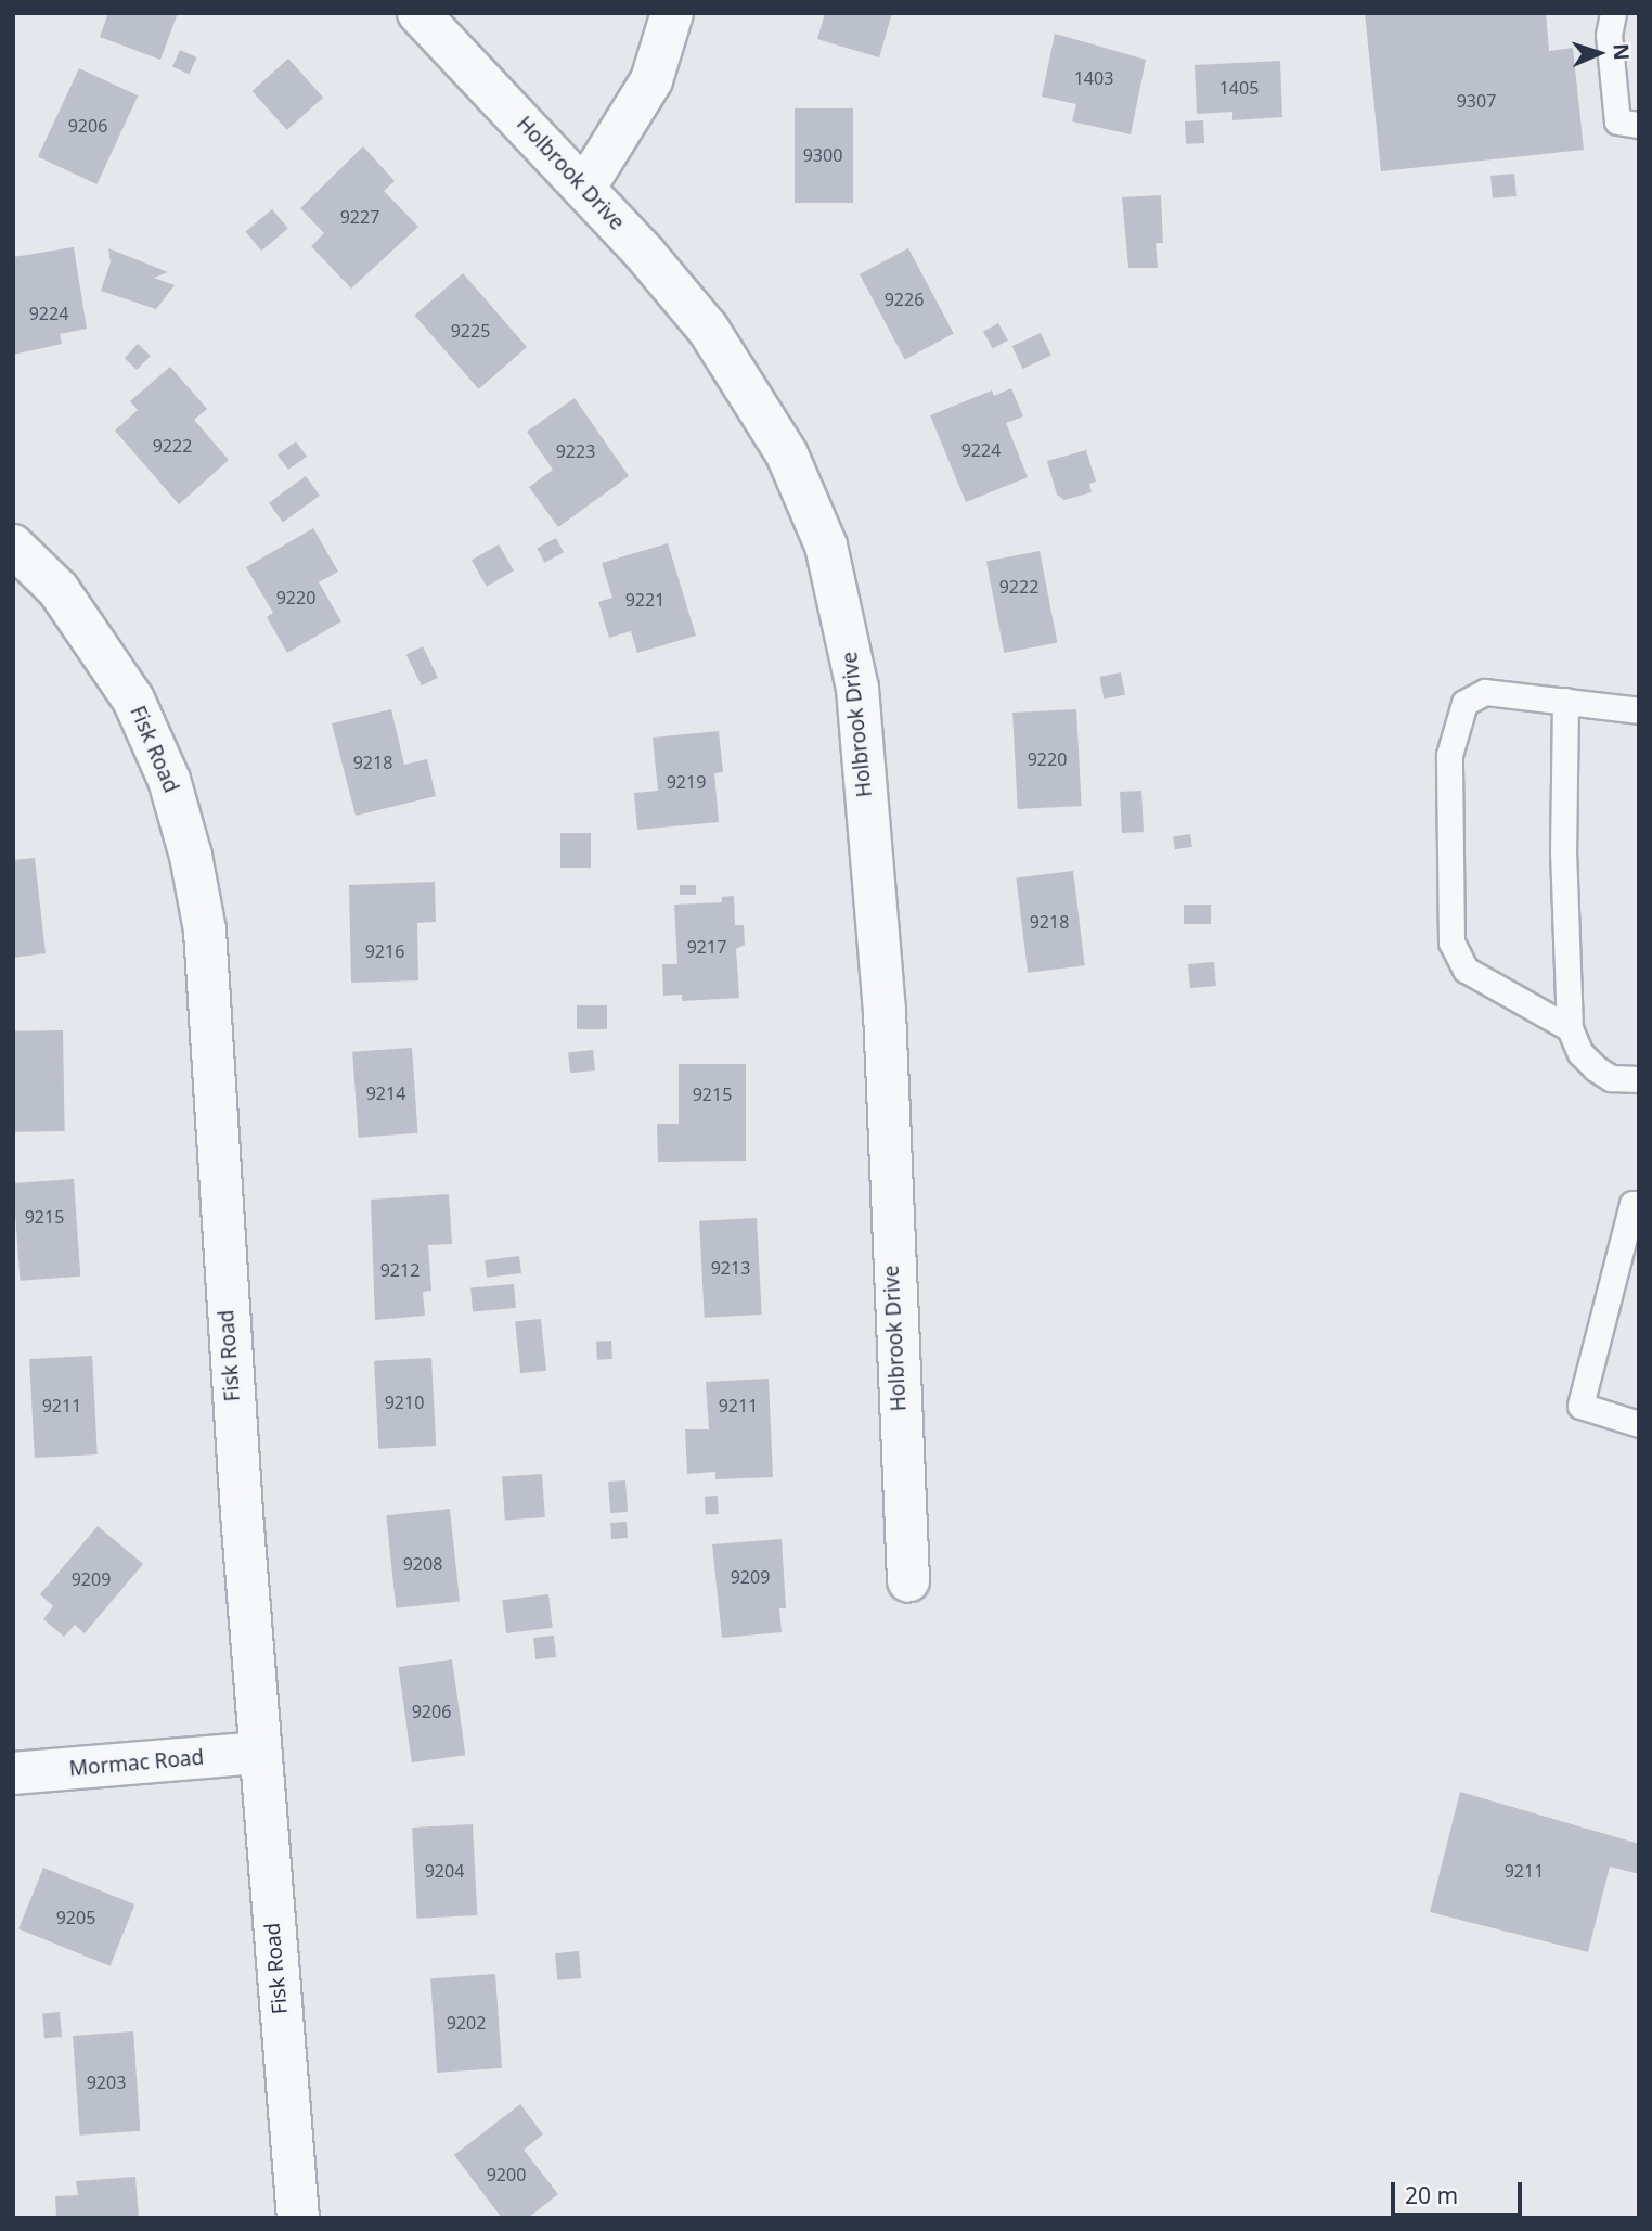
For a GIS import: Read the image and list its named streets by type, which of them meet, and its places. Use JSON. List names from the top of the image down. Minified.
{"streets":{"street":["Holbrook Drive","Fisk Road","Mormac Road"]},"crossings":[["Fisk Road","Mormac Road"]],"house_numbers":["1403","1405","9307","9206","9300","9227","9226","9224","9225","9222","9224","9223","9222","9220","9221","9220","9218","9219","9218","9217","9216","9214","9215","9215","9213","9212","9210","9211","9211","9208","9209","9209","9206","9204","9211","9205","9202","9203","9200"],"scale_bar":"20 m","north":"right"}
